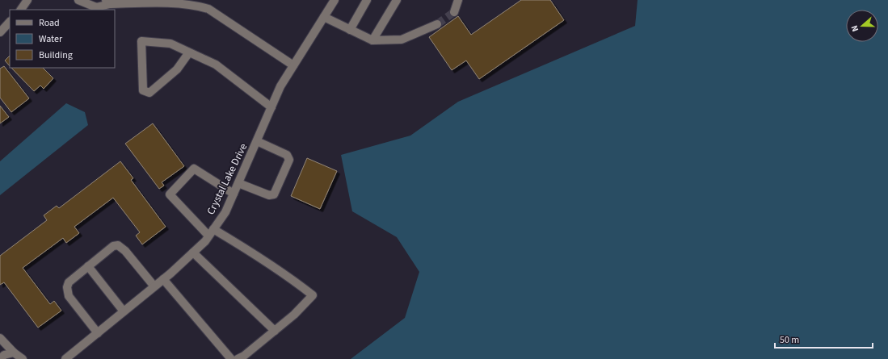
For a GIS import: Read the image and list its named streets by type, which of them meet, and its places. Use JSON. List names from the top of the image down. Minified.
{"streets":{"street":["Crystal Lake Drive"]},"legend":["Road","Water","Building"],"scale_bar":"50 m","north":"left"}
